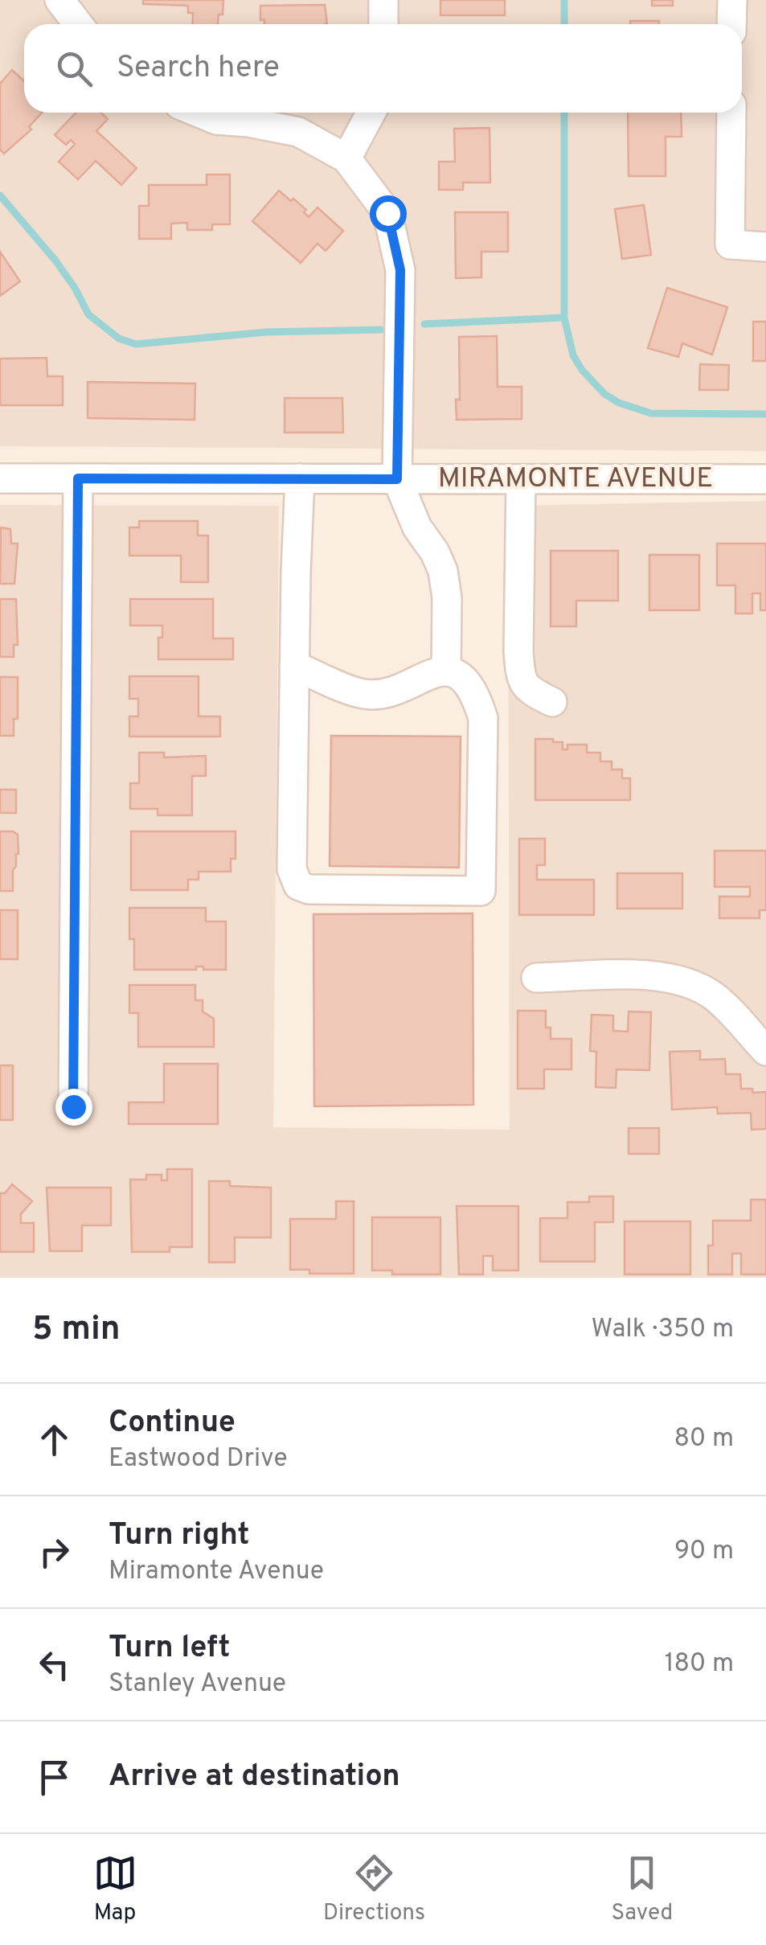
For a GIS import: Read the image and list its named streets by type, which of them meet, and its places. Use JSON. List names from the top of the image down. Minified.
{"streets":{"street":["MIRAMONTE AVENUE"]},"page":{"search":"Search here","heading":["5 min","Walk · 350 m"],"list":[["Continue","Eastwood Drive","80 m"],["Turn right","Miramonte Avenue","90 m"],["Turn left","Stanley Avenue","180 m"],"Arrive at destination"],"nav":["Map","Directions","Saved"]}}
